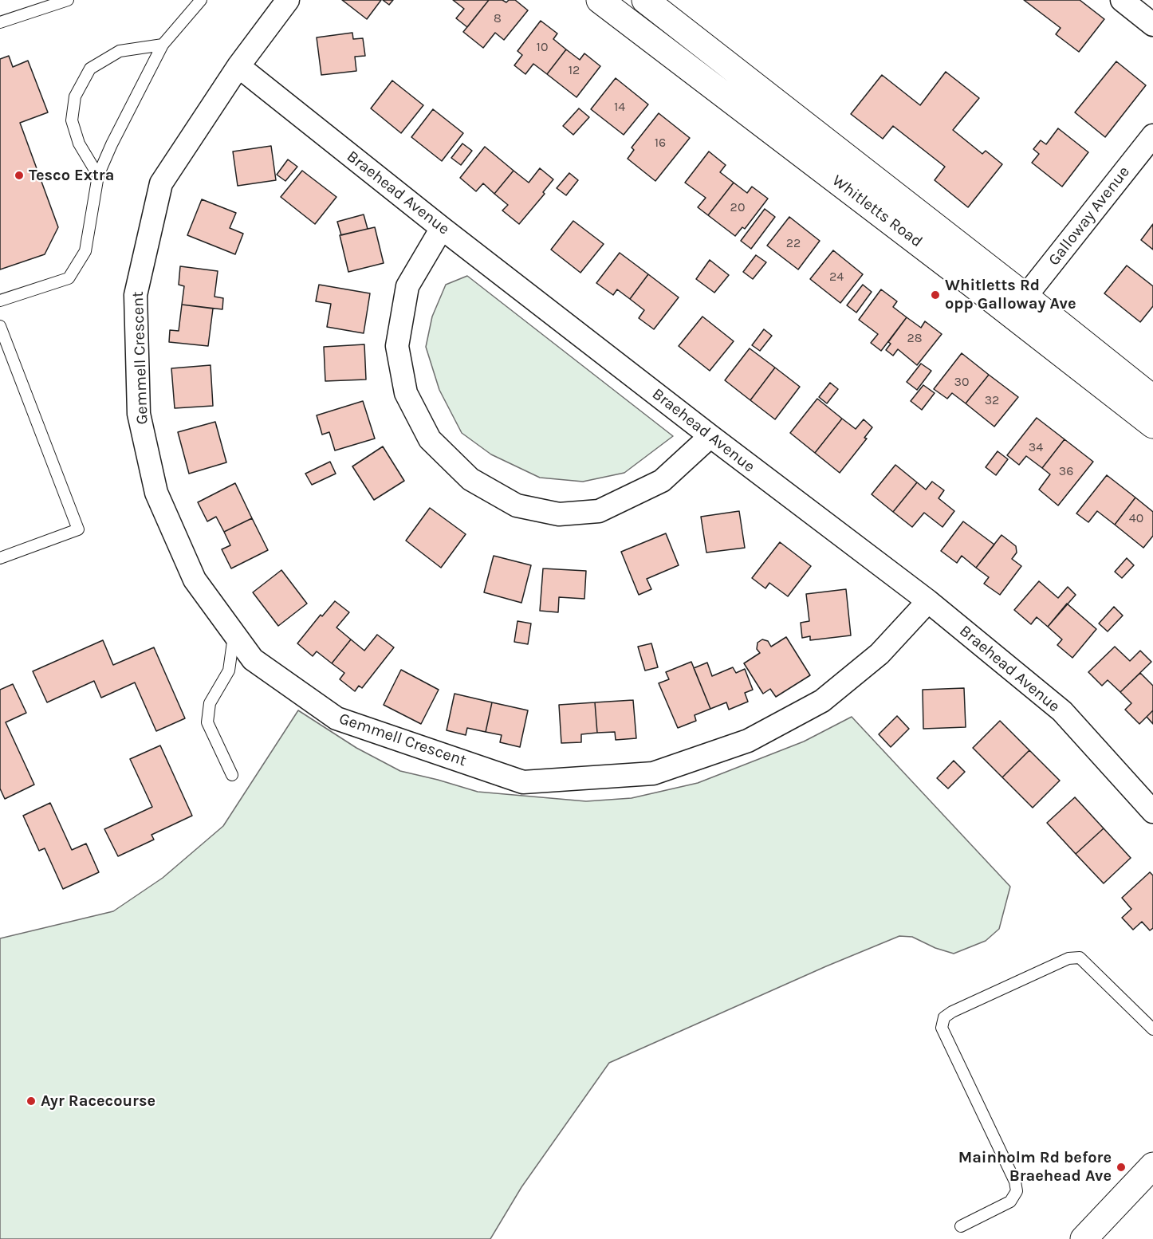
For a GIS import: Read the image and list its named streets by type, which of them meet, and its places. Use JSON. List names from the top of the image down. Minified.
{"streets":{"main road":["Whitletts Road"],"street":["Braehead Avenue","Galloway Avenue","Gemmell Crescent"]},"crossings":[["Braehead Avenue","Gemmell Crescent"],["Whitletts Road","Galloway Avenue"]],"places":["Tesco Extra","Whitletts Rd opp Galloway Ave","Ayr Racecourse","Mainholm Rd before Braehead Ave"],"house_numbers":["8","10","12","14","16","20","22","24","28","30","32","34","36","40"]}
